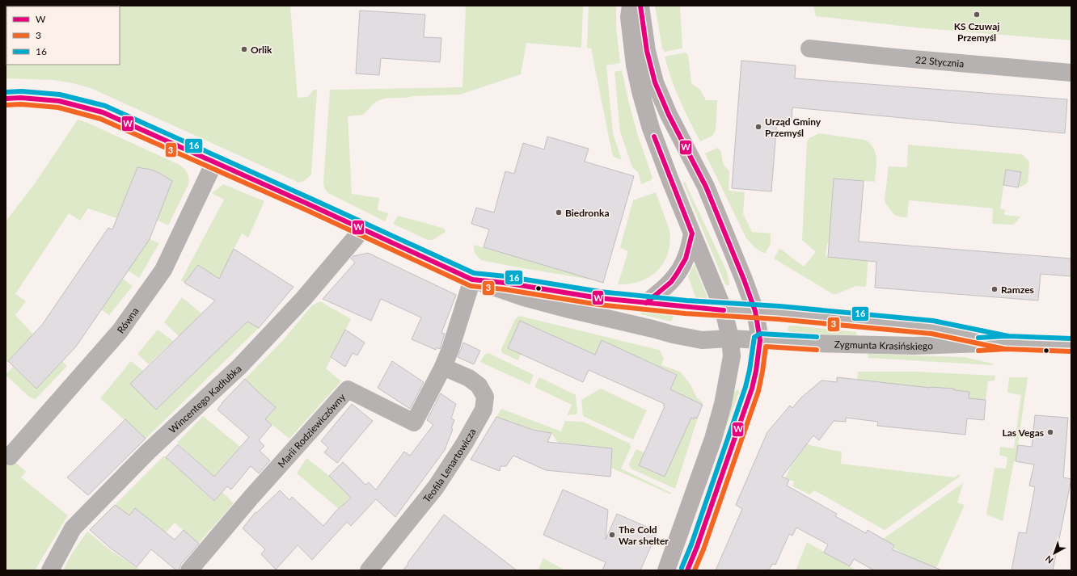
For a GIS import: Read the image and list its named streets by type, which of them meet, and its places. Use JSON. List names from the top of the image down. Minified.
{"streets":{"street":["22 Stycznia","Równa","Zygmunta Krasińskiego","Wincentego Kadłubka","Marii Rodziewiczówny","Teofila Lenartowicza"]},"crossings":[["Zygmunta Krasińskiego","Marii Rodziewiczówny"],["Marii Rodziewiczówny","Teofila Lenartowicza"]],"places":["KS Czuwaj Przemyśl","Orlik","Urząd Gminy Przemyśl","Biedronka","Ramzes","Las Vegas","The Cold War shelter"],"lines":["transit line W","transit line 16","transit line 3"],"legend":["W","3","16"],"north":"bottom left"}
